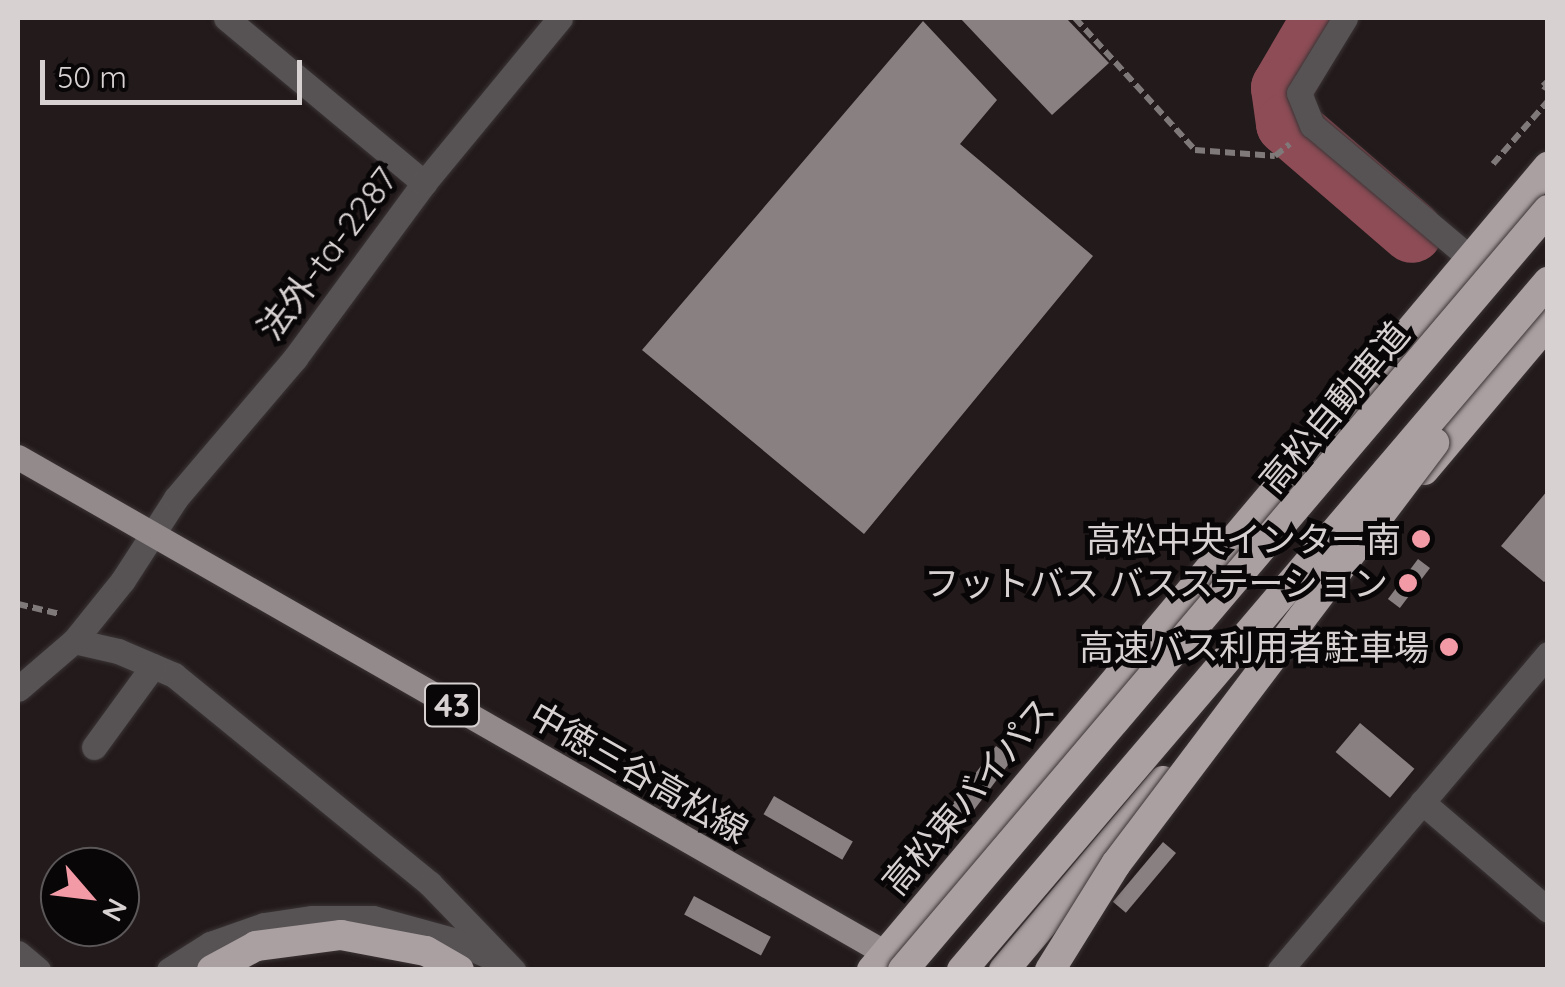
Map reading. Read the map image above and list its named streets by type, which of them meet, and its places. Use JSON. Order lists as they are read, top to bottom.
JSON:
{
  "streets": {
    "highway": ["高松自動車道", "高松東バイパス"],
    "main road": ["43", "中徳三谷高松線"],
    "street": ["法外-ta-2287"]
  },
  "crossings": [
    ["法外-ta-2287", "中徳三谷高松線"],
    ["高松自動車道", "中徳三谷高松線"],
    ["高松自動車道", "高松東バイパス"],
    ["中徳三谷高松線", "高松東バイパス"]
  ],
  "places": ["高松中央インター南", "フットバス バスステーション", "高速バス利用者駐車場"],
  "scale_bar": "50 m",
  "north": "bottom right"
}
